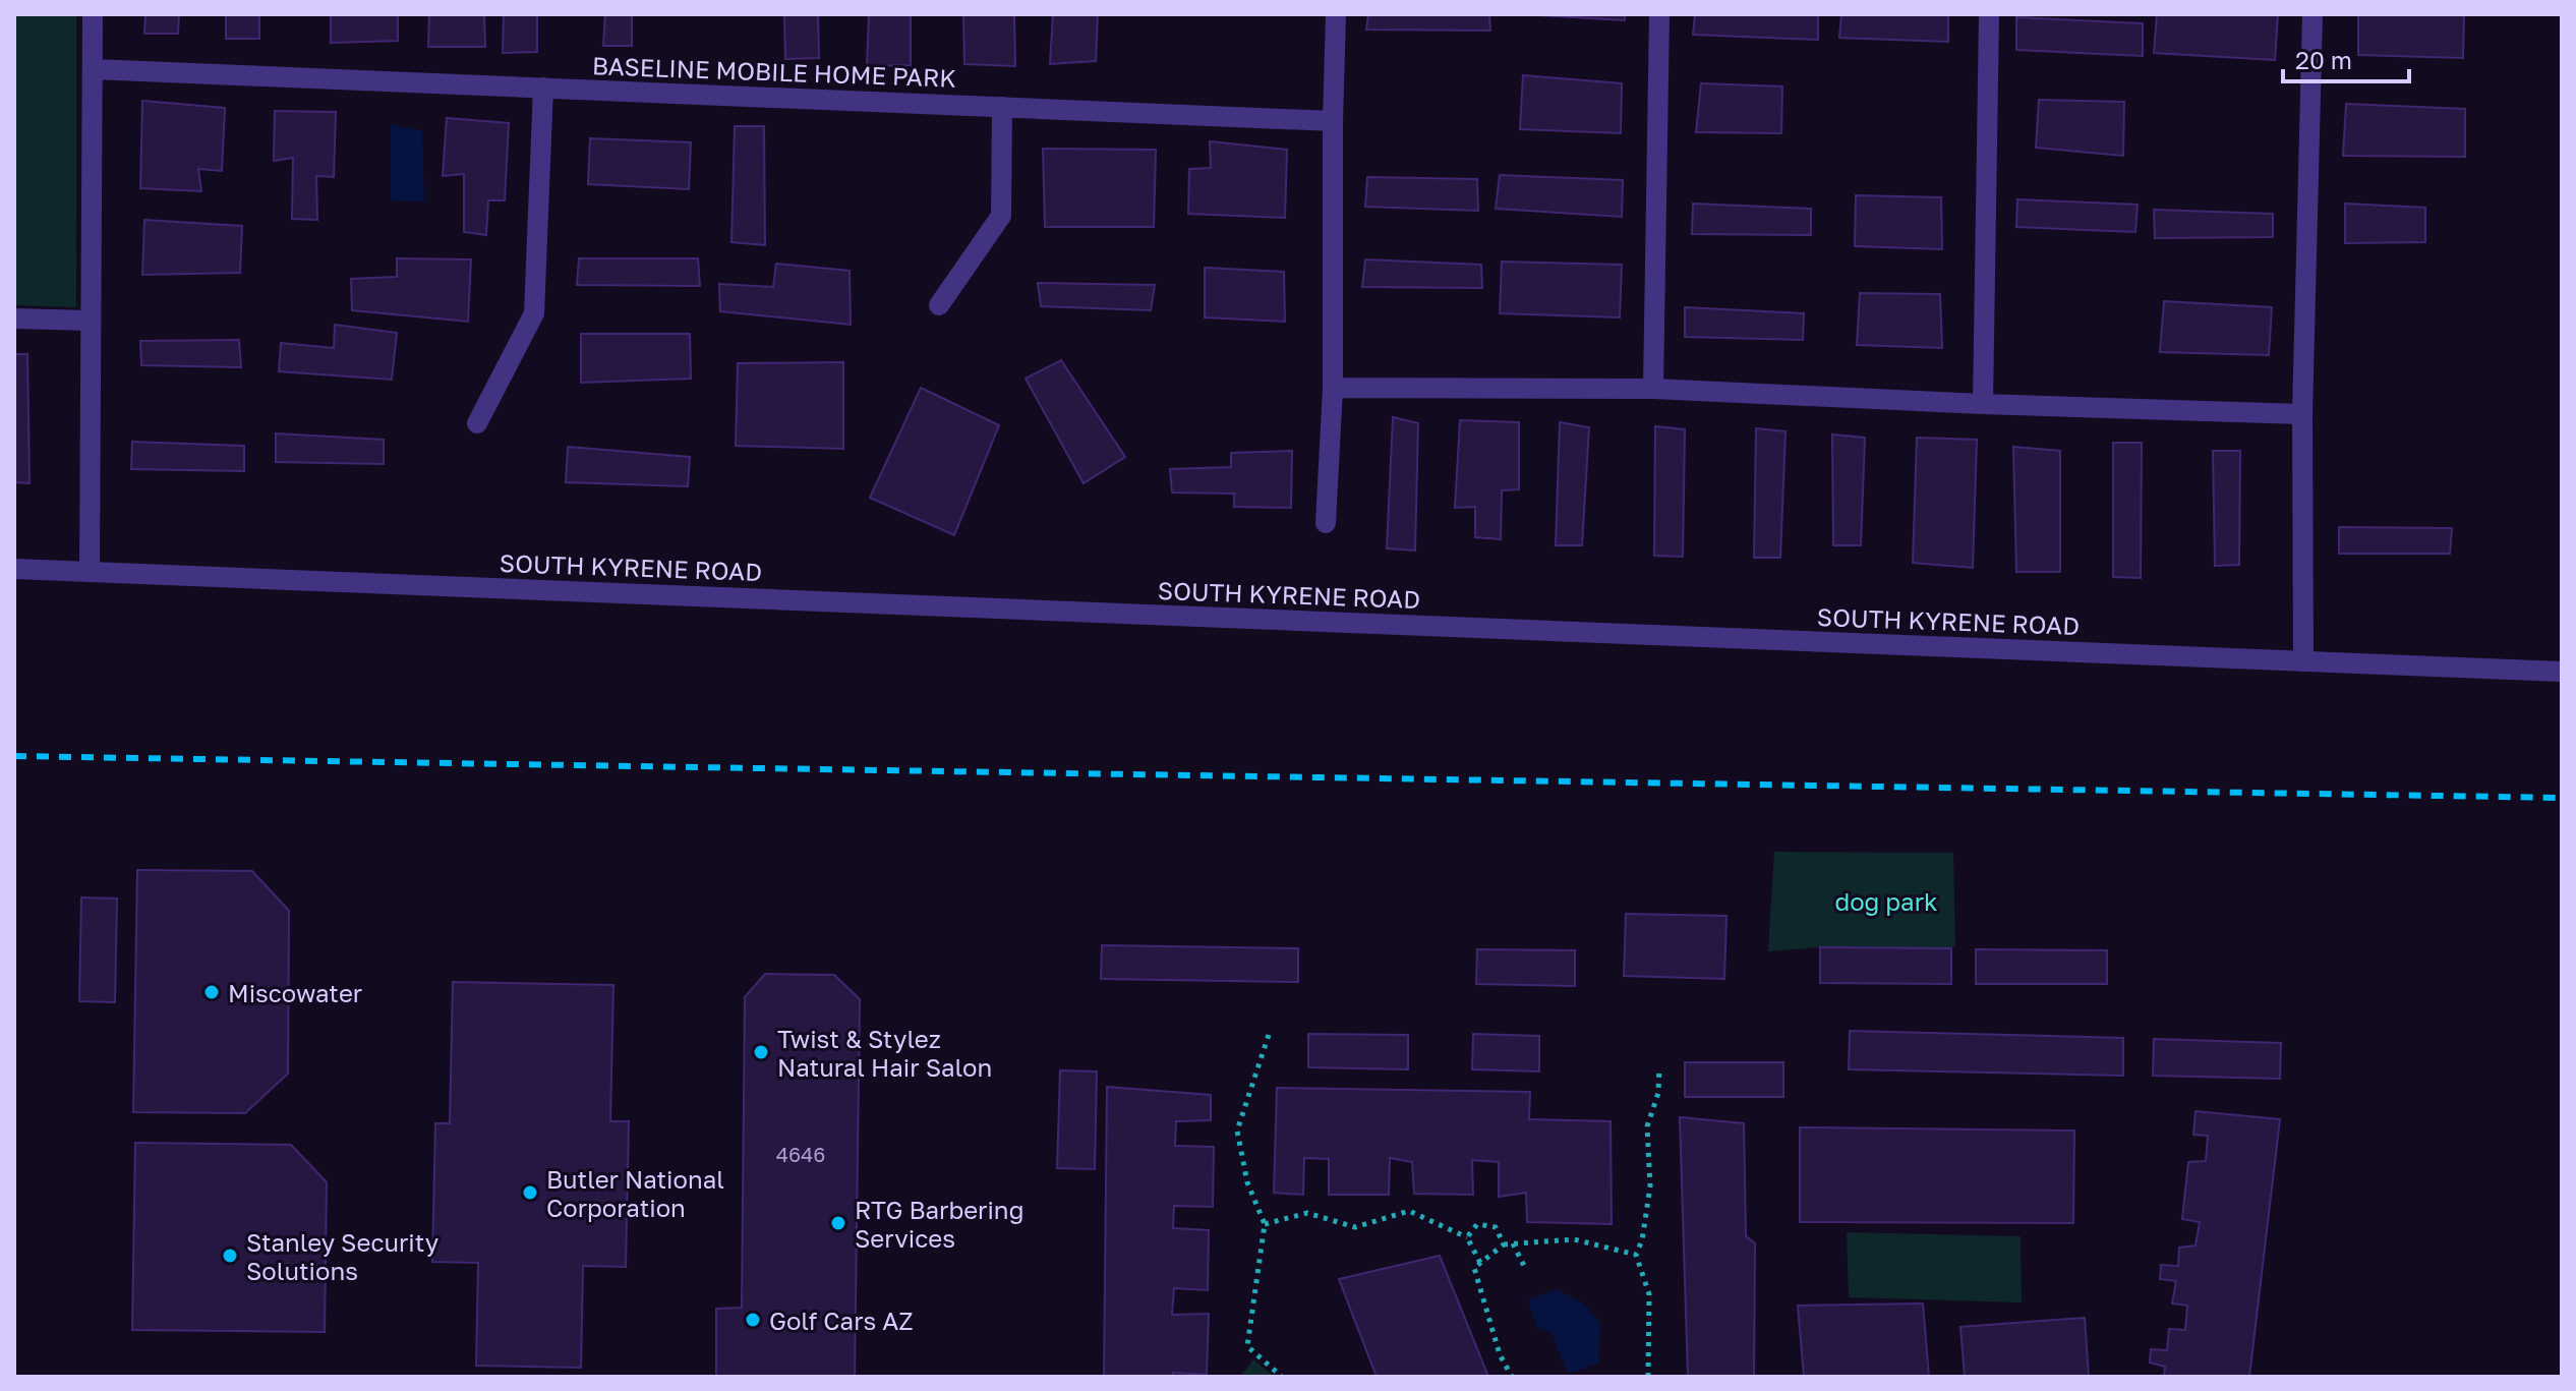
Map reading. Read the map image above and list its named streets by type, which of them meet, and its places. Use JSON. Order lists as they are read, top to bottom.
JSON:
{
  "streets": {
    "street": ["BASELINE MOBILE HOME PARK", "SOUTH KYRENE ROAD"]
  },
  "parks": ["dog park"],
  "places": [
    "Miscowater",
    "Twist & Stylez Natural Hair Salon",
    "Butler National Corporation",
    "RTG Barbering Services",
    "Stanley Security Solutions",
    "Golf Cars AZ"
  ],
  "house_numbers": ["4646"],
  "scale_bar": "20 m"
}
